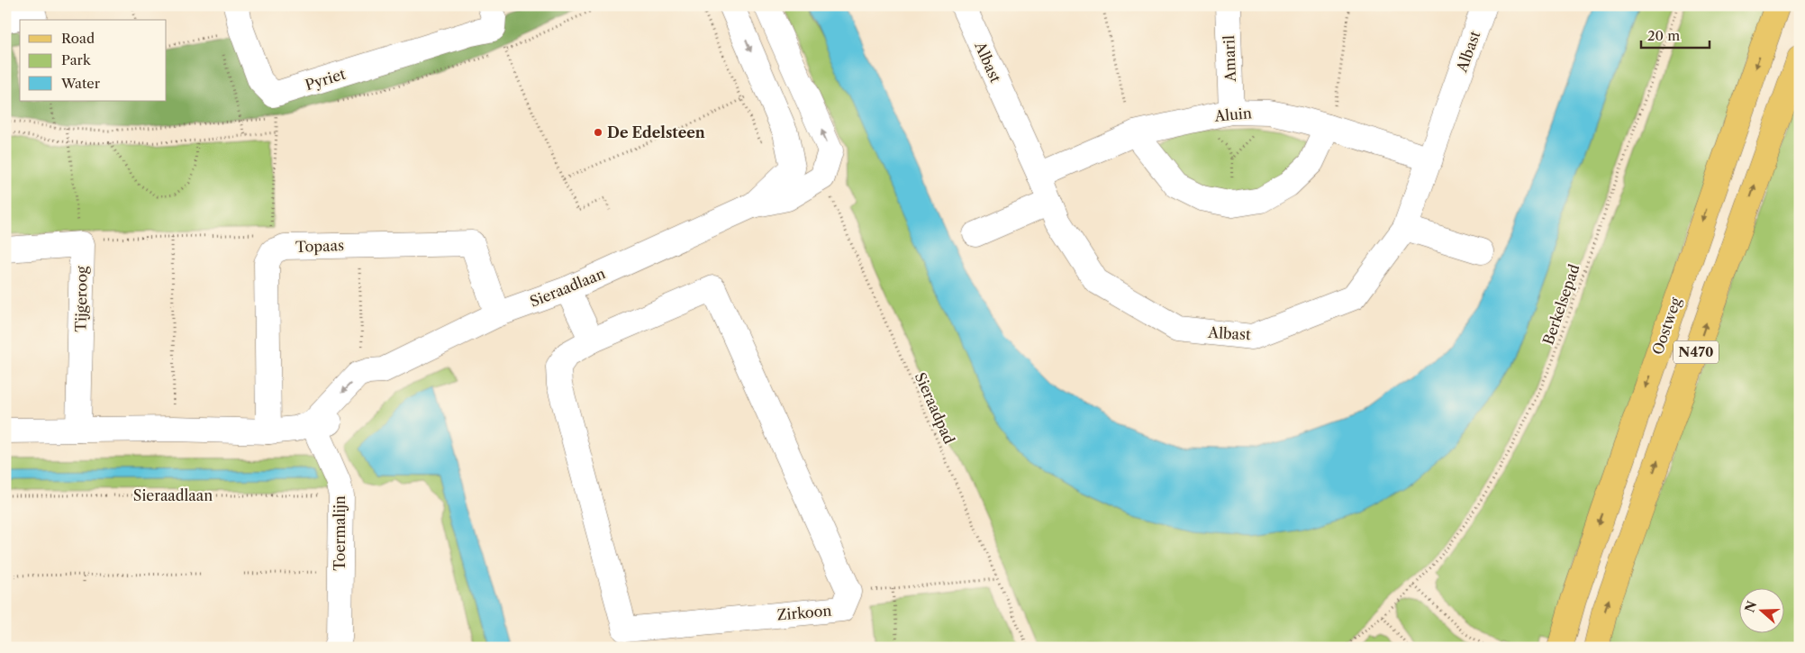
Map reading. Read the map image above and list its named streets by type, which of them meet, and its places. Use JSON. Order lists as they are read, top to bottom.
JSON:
{
  "streets": {
    "main road": ["Oostweg", "N470"],
    "street": [
      "Albast",
      "Amaril",
      "Pyriet",
      "Aluin",
      "Topaas",
      "Sieraadlaan",
      "Tijgeroog",
      "Toermalijn",
      "Zirkoon"
    ],
    "path": ["Berkelsepad", "Sieraadpad"]
  },
  "crossings": [
    ["Albast", "Aluin"],
    ["Amaril", "Aluin"],
    ["Topaas", "Sieraadlaan"],
    ["Sieraadlaan", "Tijgeroog"],
    ["Sieraadlaan", "Sieraadpad"],
    ["Sieraadlaan", "Toermalijn"]
  ],
  "places": ["De Edelsteen"],
  "legend": ["Road", "Park", "Water"],
  "scale_bar": "20 m",
  "north": "left"
}
